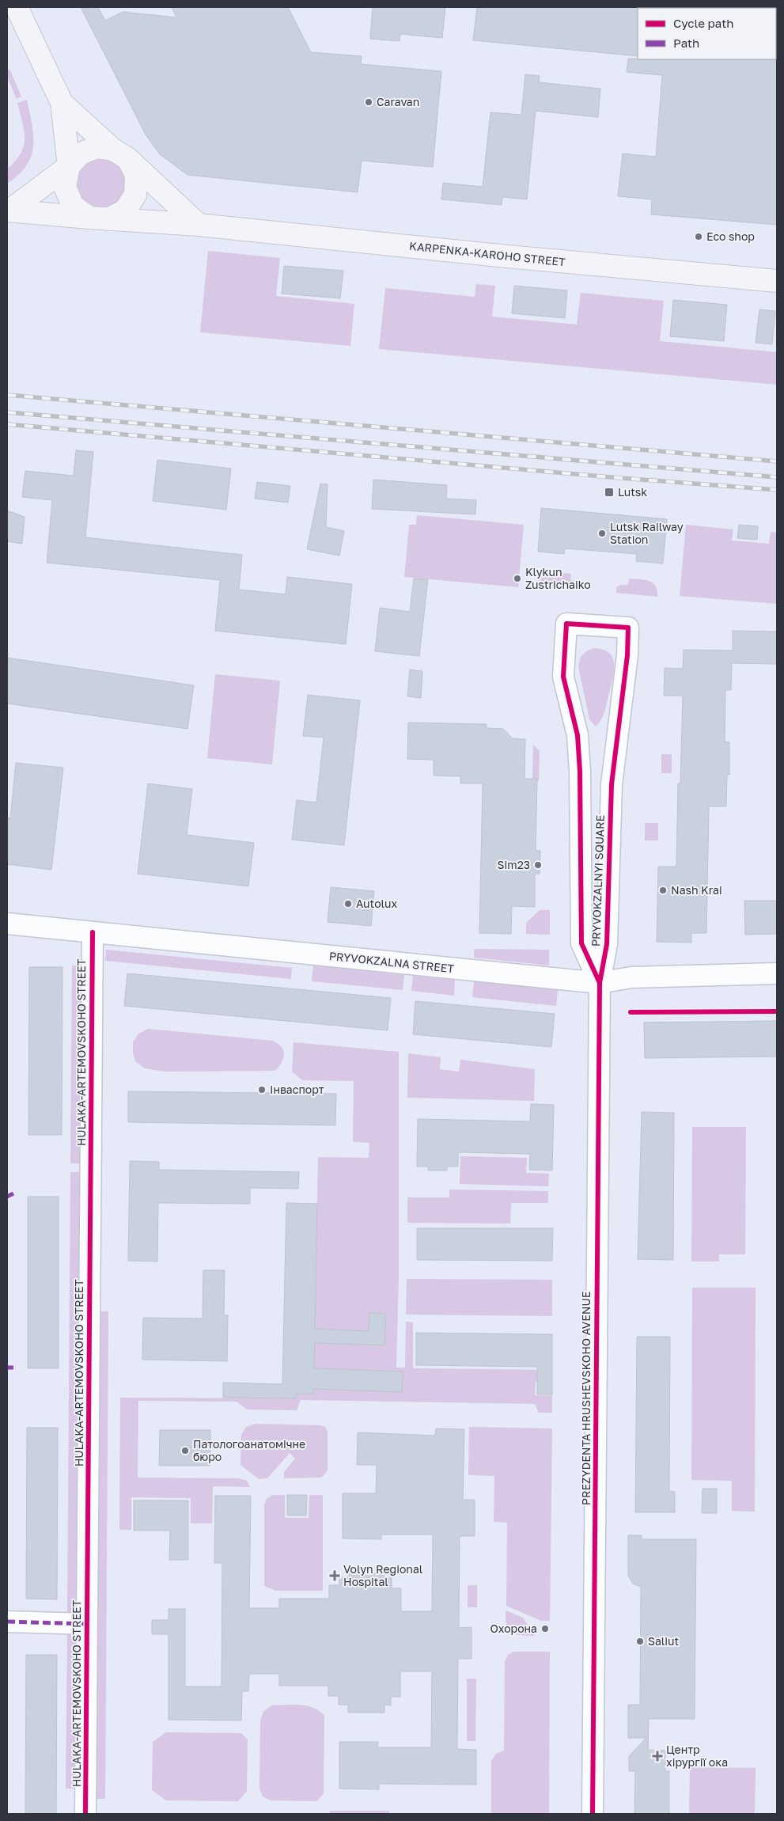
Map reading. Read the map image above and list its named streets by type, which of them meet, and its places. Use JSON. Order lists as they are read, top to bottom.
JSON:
{
  "streets": {
    "main road": ["KARPENKA-KAROHO STREET"],
    "street": [
      "PRYVOKZALNYI SQUARE",
      "PRYVOKZALNA STREET",
      "HULAKA-ARTEMOVSKOHO STREET",
      "PREZYDENTA HRUSHEVSKOHO AVENUE"
    ]
  },
  "crossings": [
    ["PRYVOKZALNYI SQUARE", "PRYVOKZALNA STREET"],
    ["PRYVOKZALNYI SQUARE", "PREZYDENTA HRUSHEVSKOHO AVENUE"],
    ["PRYVOKZALNA STREET", "HULAKA-ARTEMOVSKOHO STREET"],
    ["PRYVOKZALNA STREET", "PREZYDENTA HRUSHEVSKOHO AVENUE"]
  ],
  "places": {
    "other": [
      "Caravan",
      "Eco shop",
      "Lutsk Railway Station",
      "Klykun Zustrichaiko",
      "Sim23",
      "Nash Krai",
      "Autolux",
      "Інваспорт",
      "Патологоанатомічне бюро",
      "Охорона",
      "Saliut"
    ],
    "transit": ["Lutsk"],
    "health": ["Volyn Regional Hospital", "Центр хірургії ока"]
  },
  "legend": ["Cycle path", "Path"]
}
